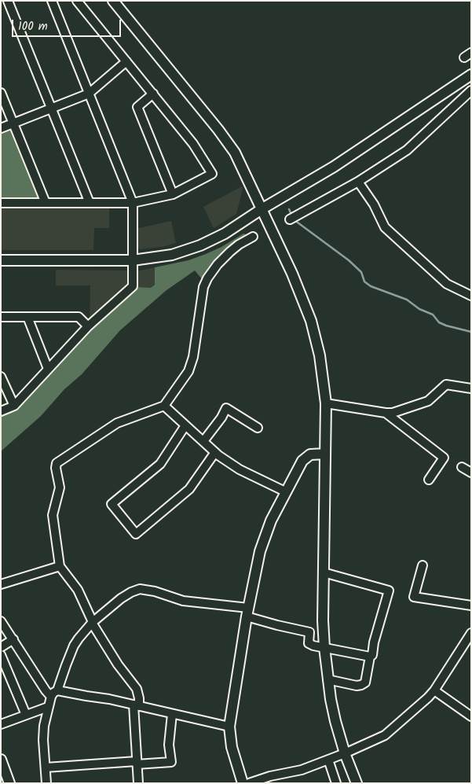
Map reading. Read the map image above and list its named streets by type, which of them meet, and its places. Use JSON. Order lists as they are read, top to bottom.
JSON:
{
  "scale_bar": "100 m"
}
